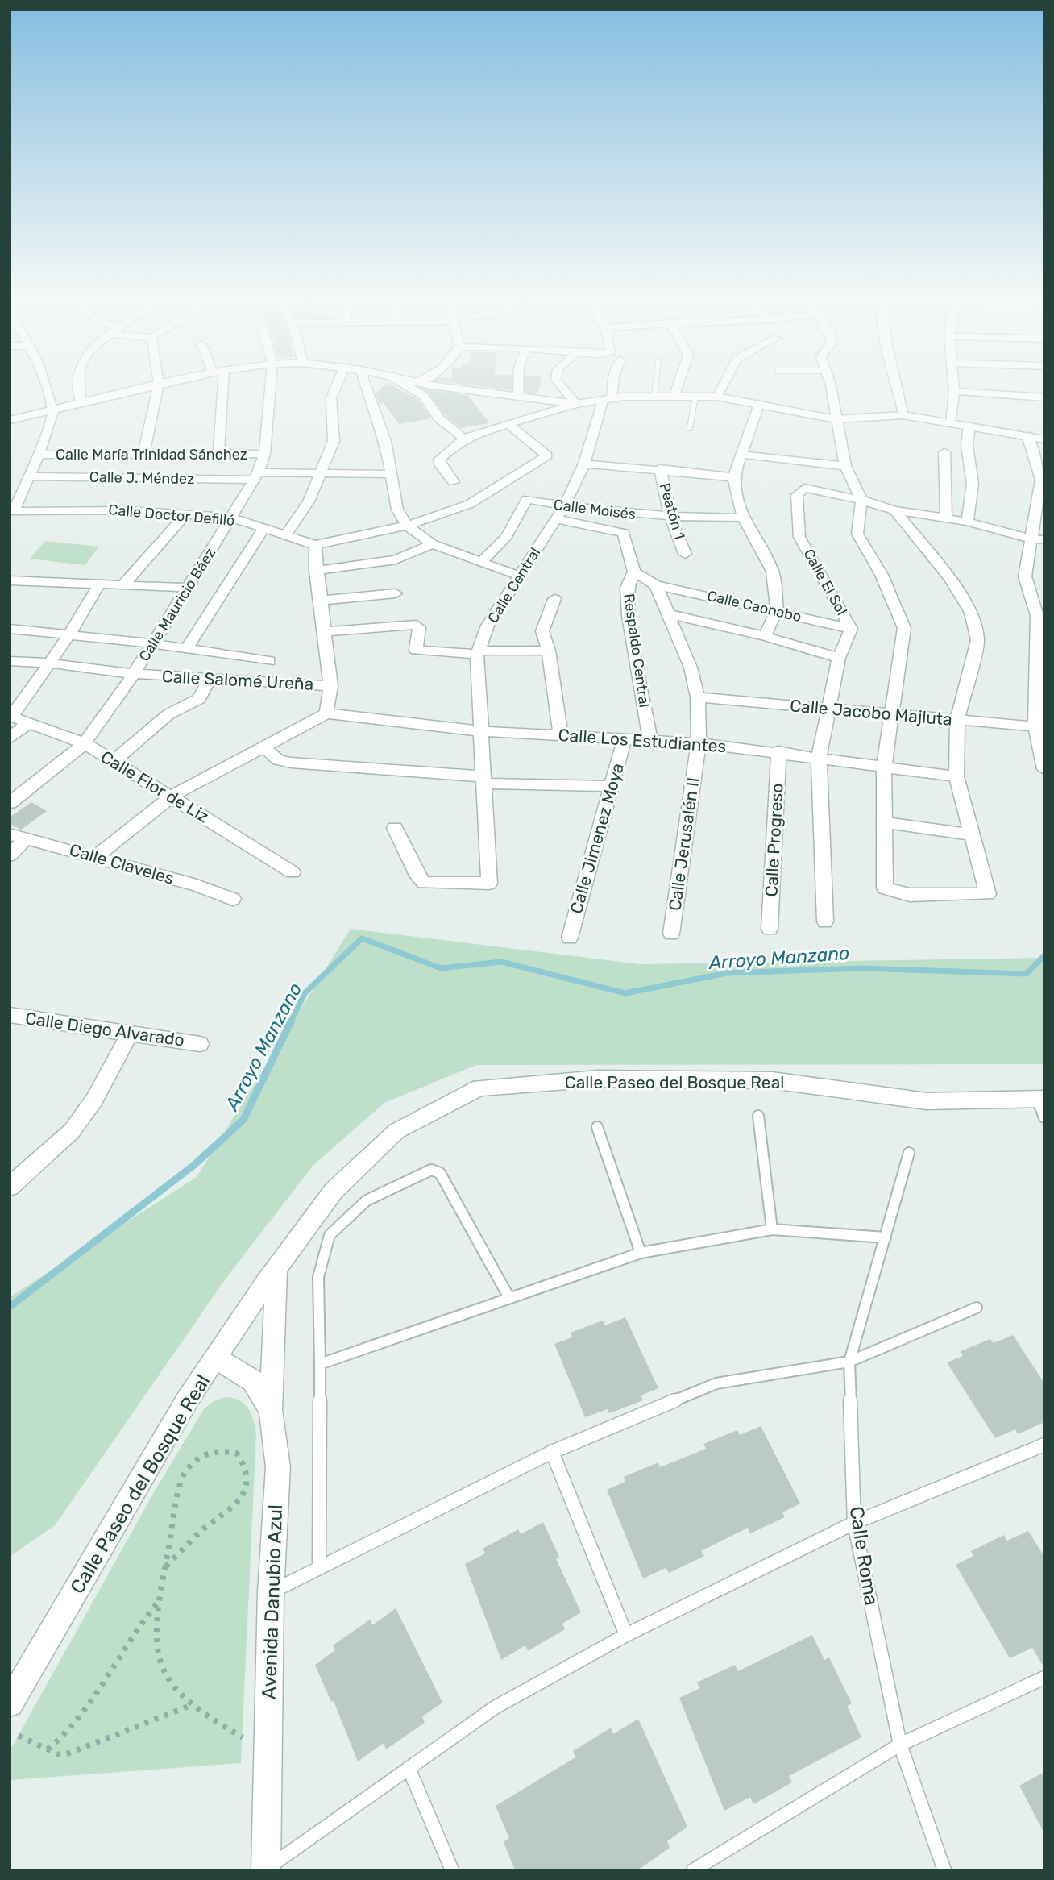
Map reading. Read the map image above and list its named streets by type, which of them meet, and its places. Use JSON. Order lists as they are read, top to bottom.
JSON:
{
  "streets": {
    "street": [
      "Calle María Trinidad Sánchez",
      "Calle J. Méndez",
      "Calle Moisés",
      "Peatón 1",
      "Calle Doctor Defilló",
      "Calle El Sol",
      "Calle Central",
      "Calle Mauricio Báez",
      "Calle Caonabo",
      "Respaldo Central",
      "Calle Salomé Ureña",
      "Calle Jacobo Majluta",
      "Calle Los Estudiantes",
      "Calle Flor de Liz",
      "Calle Jimenez Moya",
      "Calle Progreso",
      "Calle Jerusalén II",
      "Calle Claveles",
      "Calle Diego Alvarado",
      "Calle Paseo del Bosque Real",
      "Avenida Danubio Azul"
    ],
    "lane": ["Calle Roma"]
  },
  "crossings": [
    ["Calle María Trinidad Sánchez", "Calle Mauricio Báez"],
    ["Calle J. Méndez", "Calle Mauricio Báez"],
    ["Calle Moisés", "Peatón 1"],
    ["Calle Moisés", "Calle Central"],
    ["Calle Doctor Defilló", "Calle Mauricio Báez"],
    ["Calle El Sol", "Calle Caonabo"],
    ["Calle El Sol", "Calle Jacobo Majluta"],
    ["Calle El Sol", "Calle Los Estudiantes"],
    ["Calle Central", "Respaldo Central"],
    ["Calle Central", "Calle Los Estudiantes"],
    ["Calle Mauricio Báez", "Calle Salomé Ureña"],
    ["Calle Mauricio Báez", "Calle Flor de Liz"],
    ["Calle Caonabo", "Calle Jerusalén II"],
    ["Respaldo Central", "Calle Los Estudiantes"],
    ["Calle Jacobo Majluta", "Calle Jerusalén II"],
    ["Calle Los Estudiantes", "Calle Jimenez Moya"],
    ["Calle Los Estudiantes", "Calle Progreso"],
    ["Calle Los Estudiantes", "Calle Jerusalén II"],
    ["Calle Paseo del Bosque Real", "Avenida Danubio Azul"]
  ],
  "water": ["Arroyo Manzano"]
}
